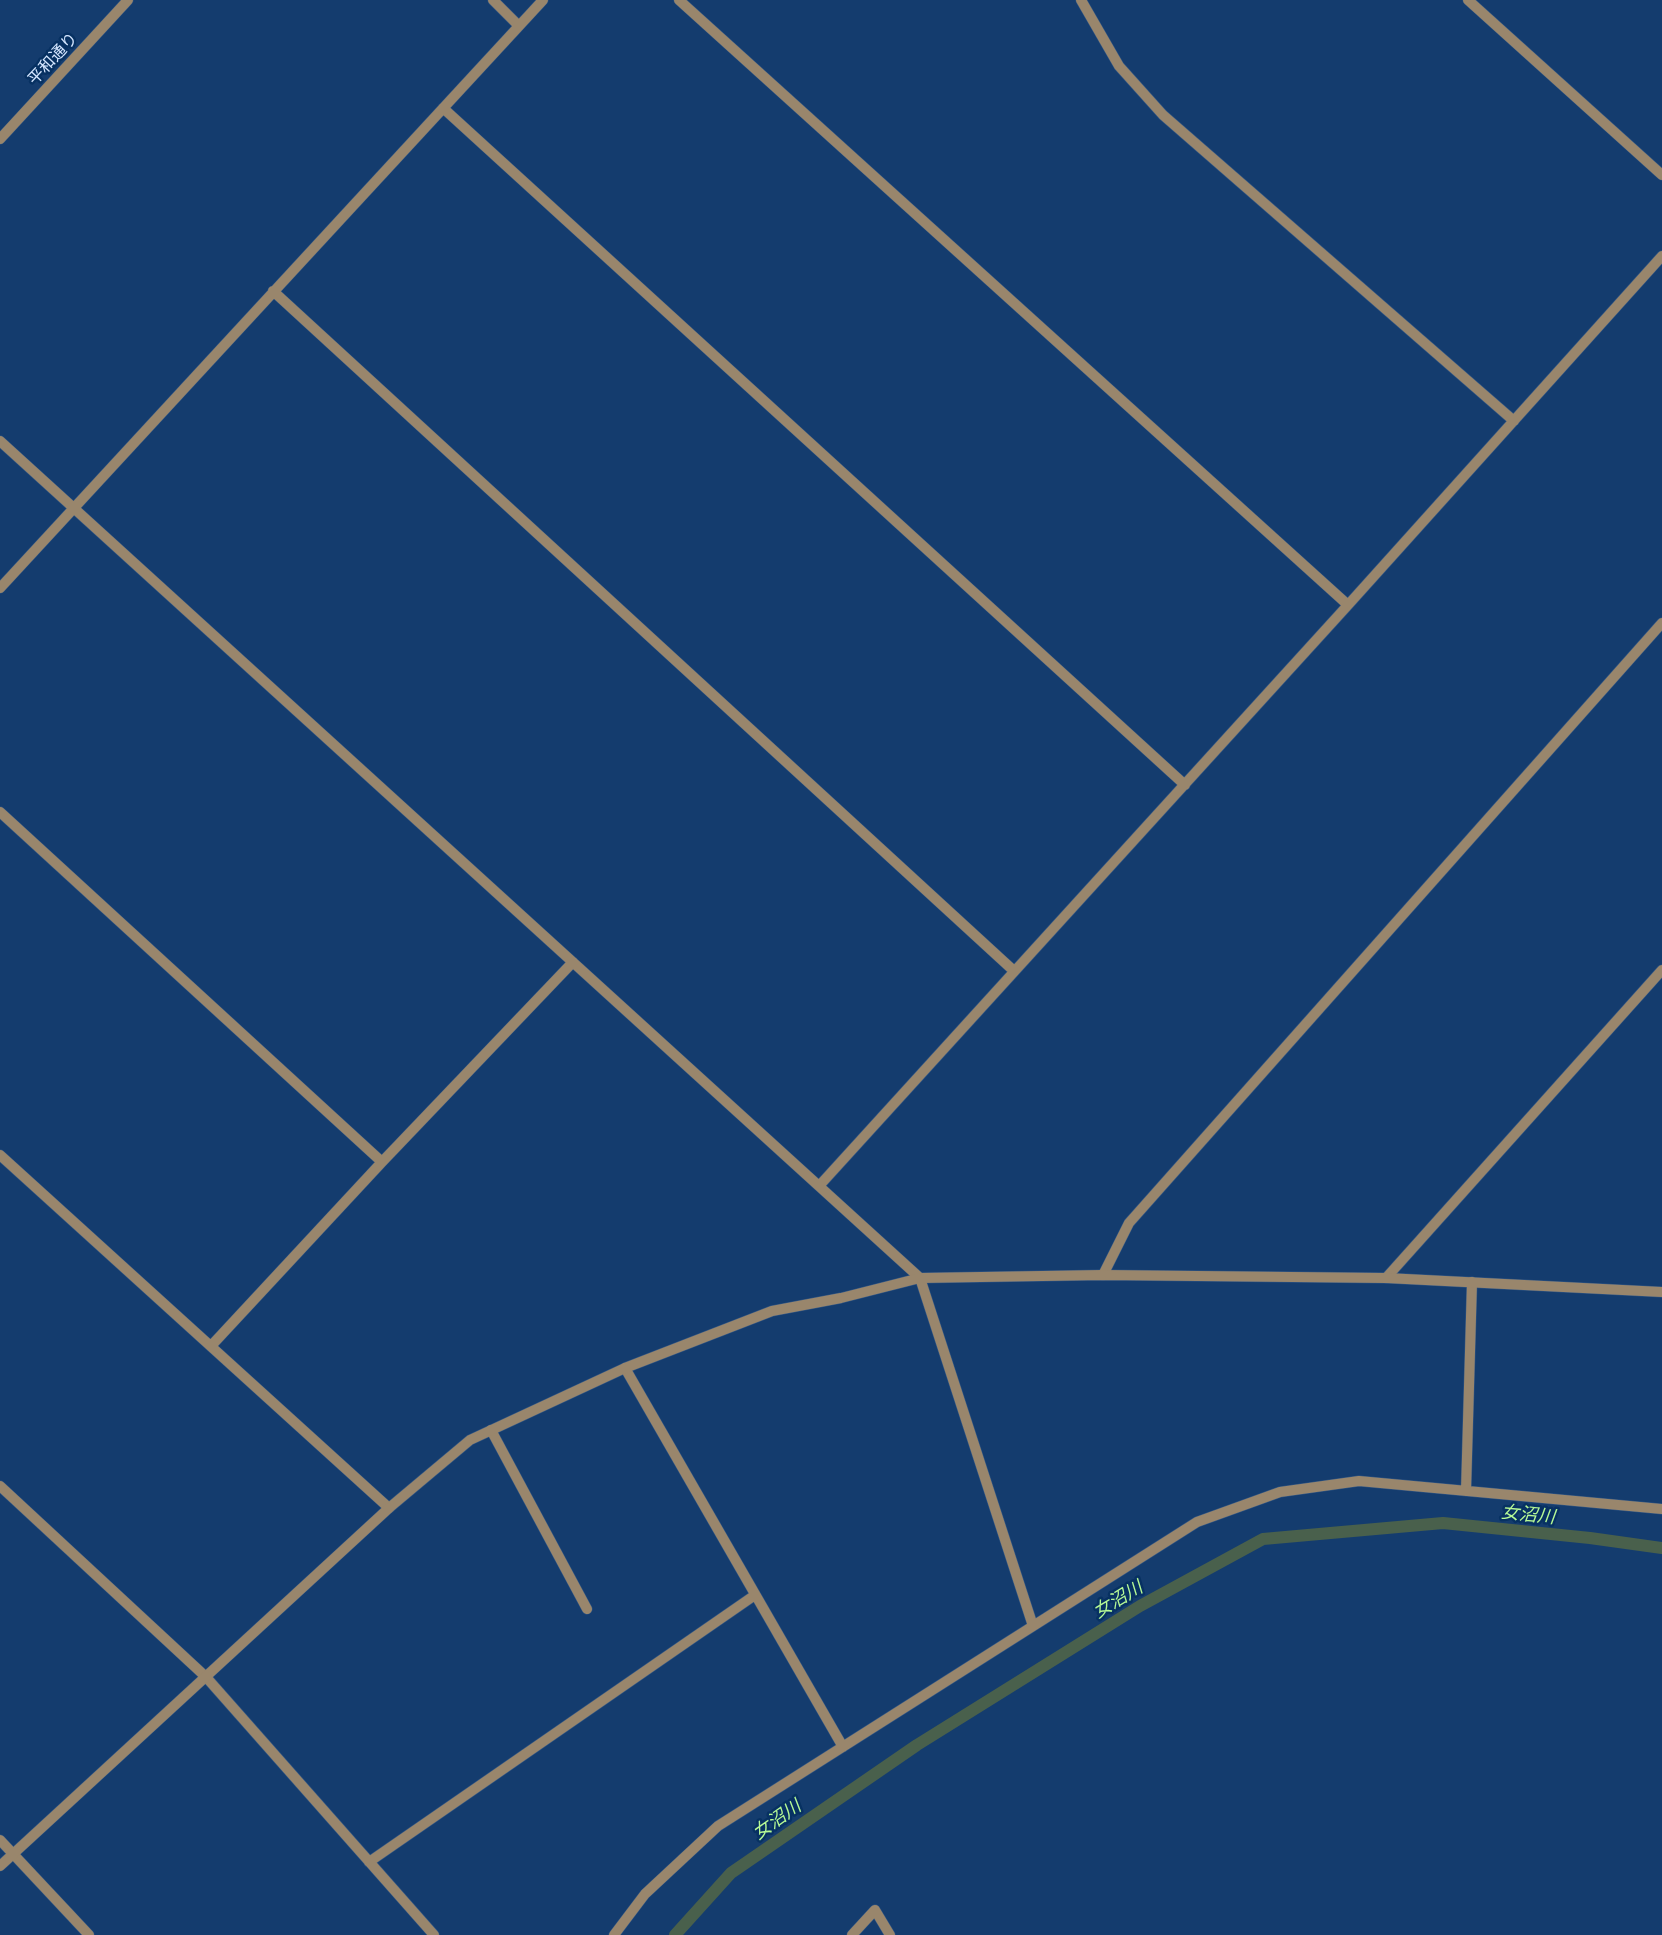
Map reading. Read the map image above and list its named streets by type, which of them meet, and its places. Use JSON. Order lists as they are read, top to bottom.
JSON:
{
  "streets": {
    "street": ["平和通り"]
  },
  "water": ["女沼川"]
}
